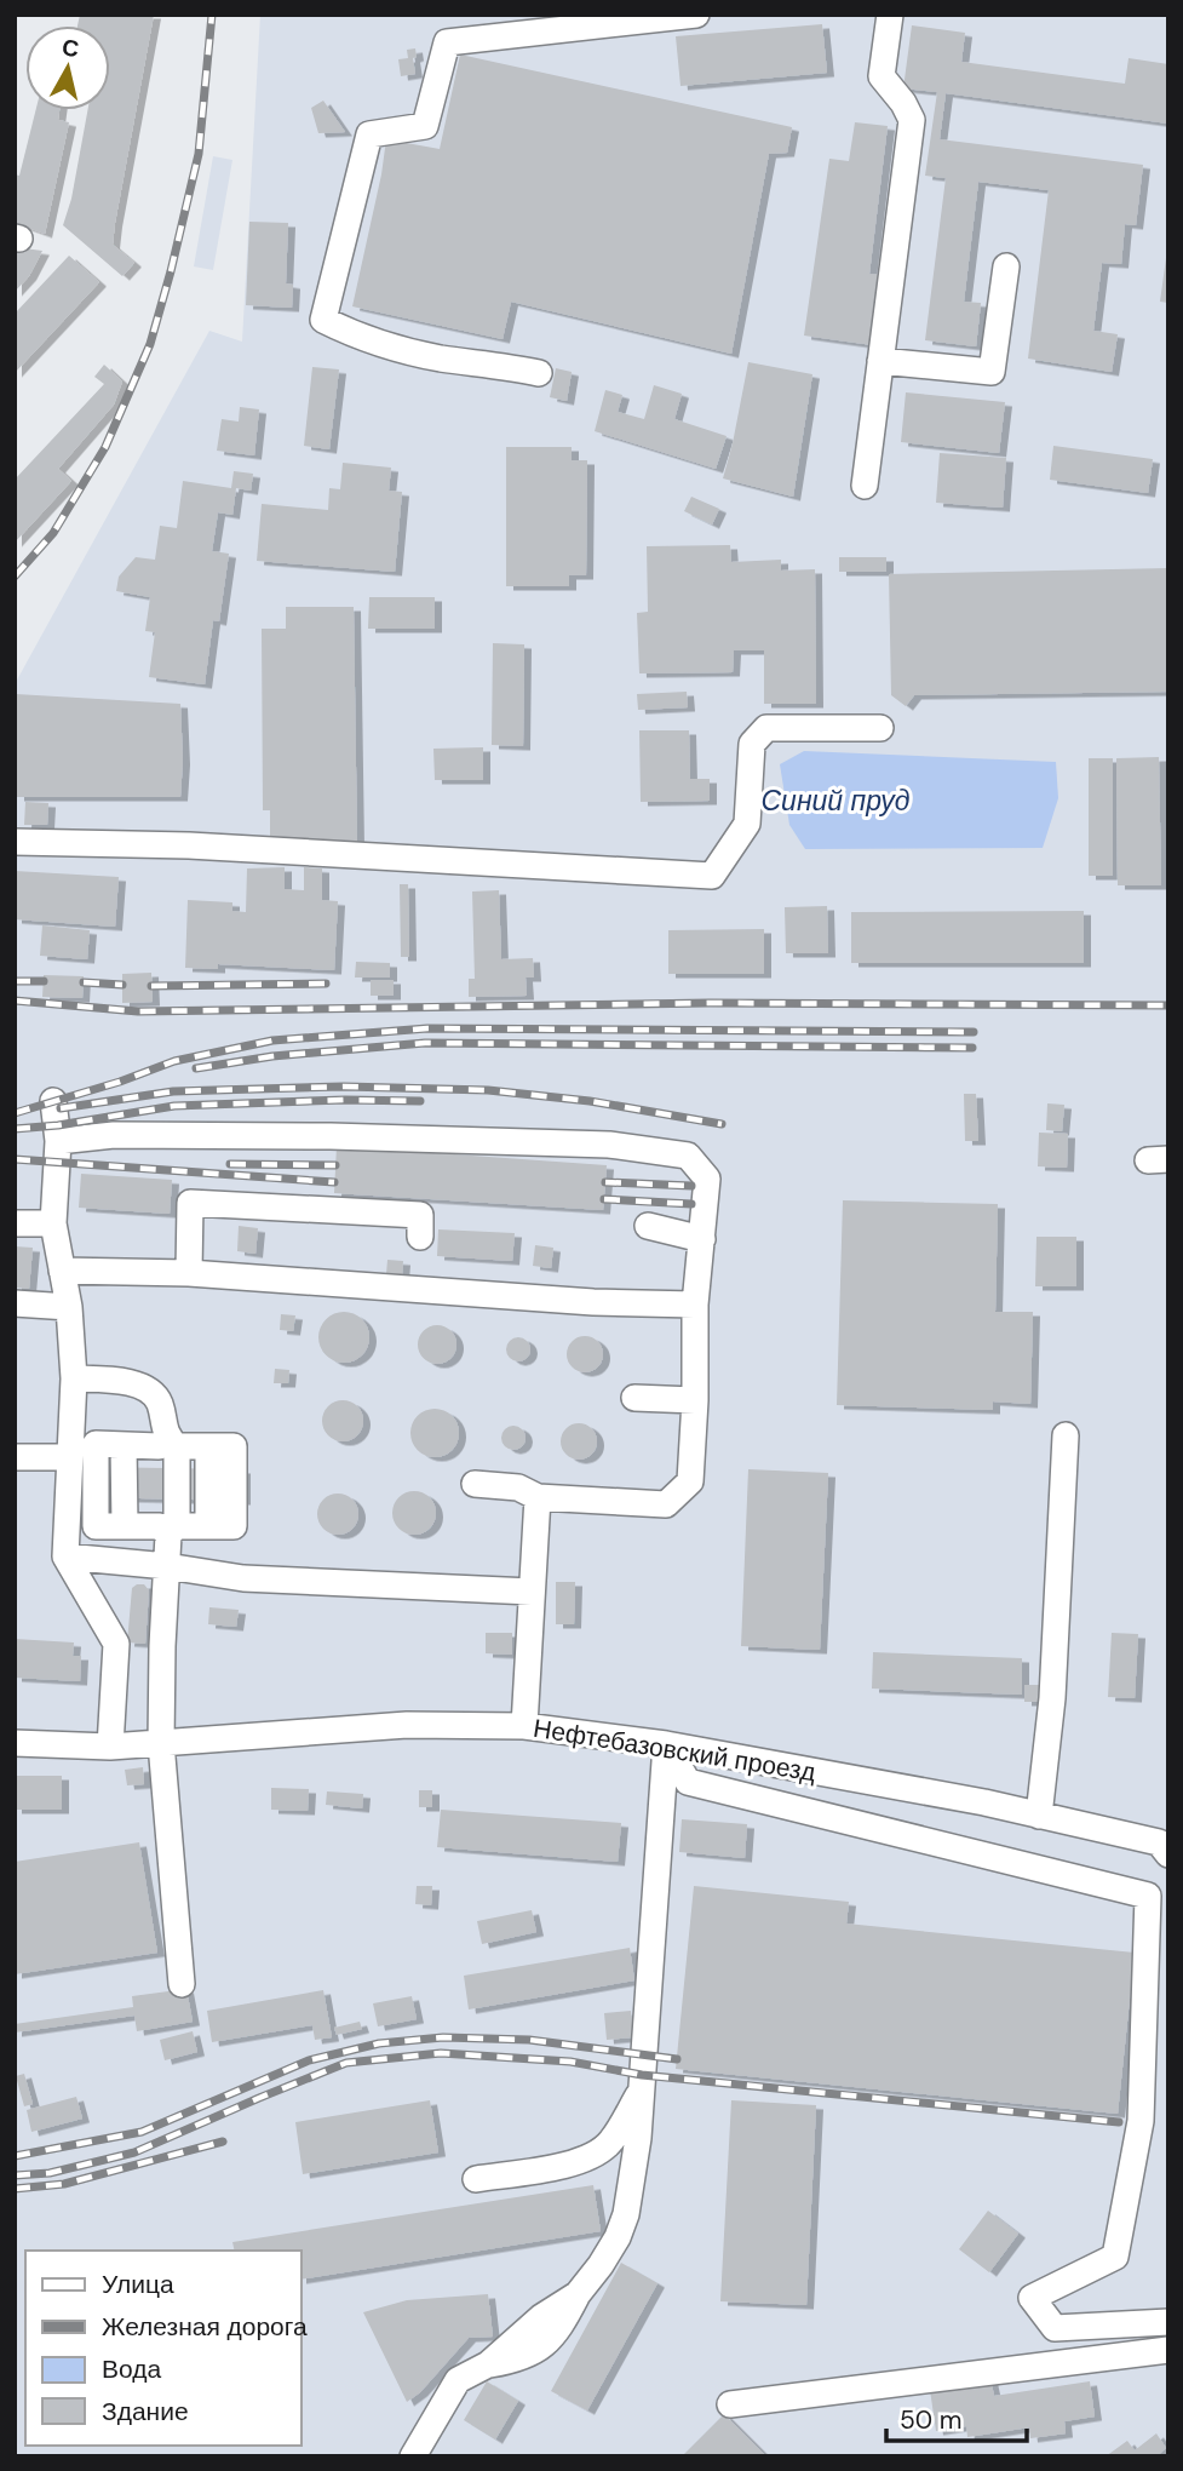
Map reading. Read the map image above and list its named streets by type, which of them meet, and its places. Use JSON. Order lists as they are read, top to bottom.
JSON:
{
  "streets": {
    "street": ["Нефтебазовский проезд"]
  },
  "water": ["Синий пруд"],
  "legend": [
    "Улица",
    "Железная дорога",
    "Вода",
    "Здание"
  ],
  "scale_bar": "50 m",
  "north": "top"
}
